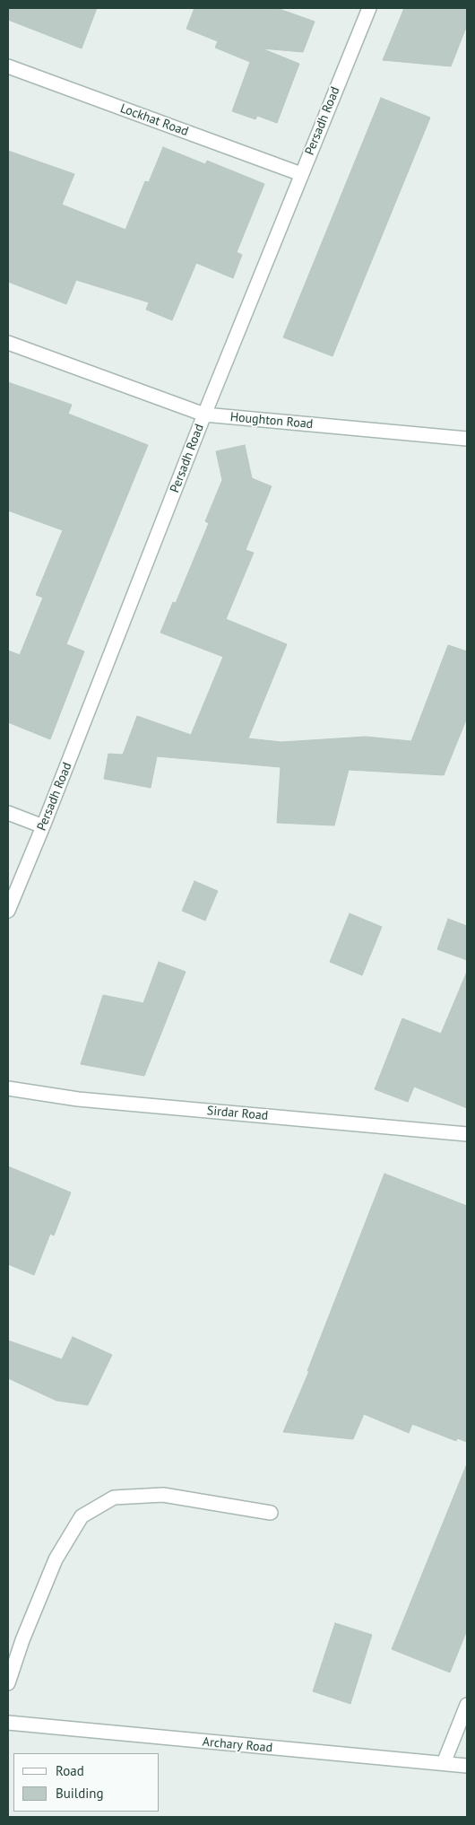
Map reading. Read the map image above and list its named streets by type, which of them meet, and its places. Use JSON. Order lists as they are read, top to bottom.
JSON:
{
  "streets": {
    "street": [
      "Lockhat Road",
      "Persadh Road",
      "Houghton Road",
      "Sirdar Road",
      "Archary Road"
    ]
  },
  "crossings": [
    ["Lockhat Road", "Persadh Road"],
    ["Persadh Road", "Houghton Road"]
  ],
  "legend": ["Road", "Building"]
}
